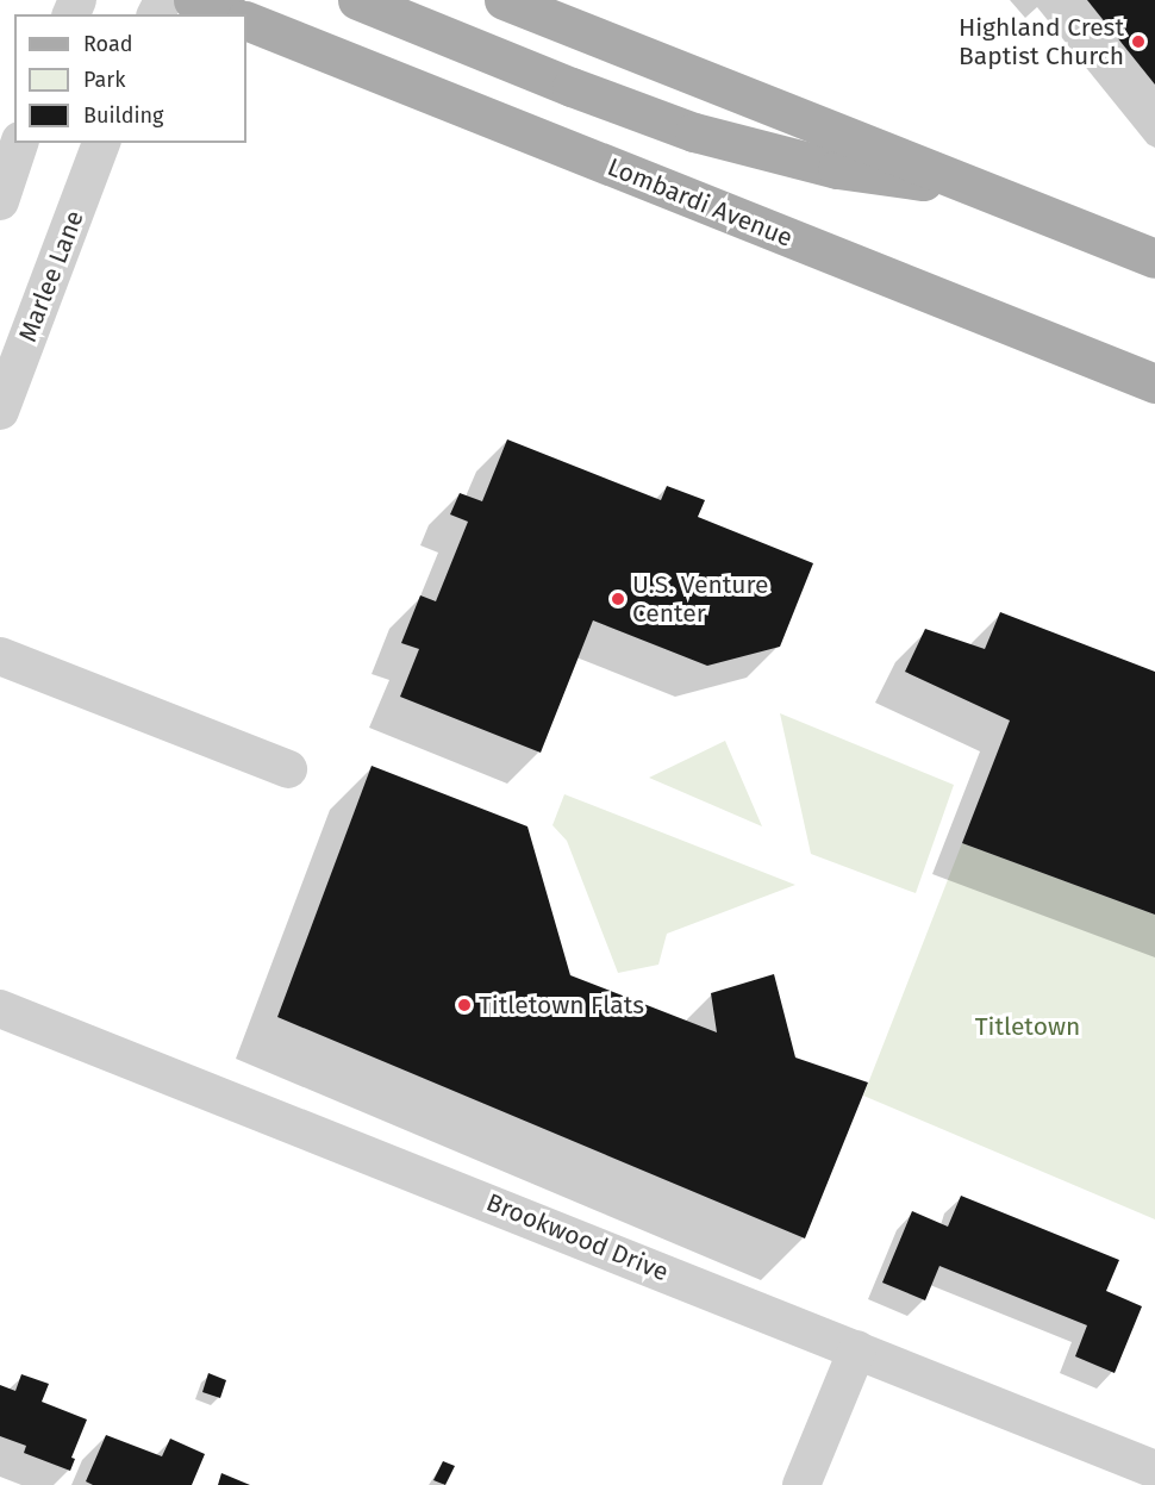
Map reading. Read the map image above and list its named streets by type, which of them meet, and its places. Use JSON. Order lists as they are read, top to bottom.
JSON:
{
  "streets": {
    "main road": ["Lombardi Avenue"],
    "street": ["Marlee Lane", "Brookwood Drive"]
  },
  "parks": ["Titletown"],
  "places": ["Highland Crest Baptist Church", "U.S. Venture Center", "Titletown Flats"],
  "legend": ["Road", "Park", "Building"]
}
